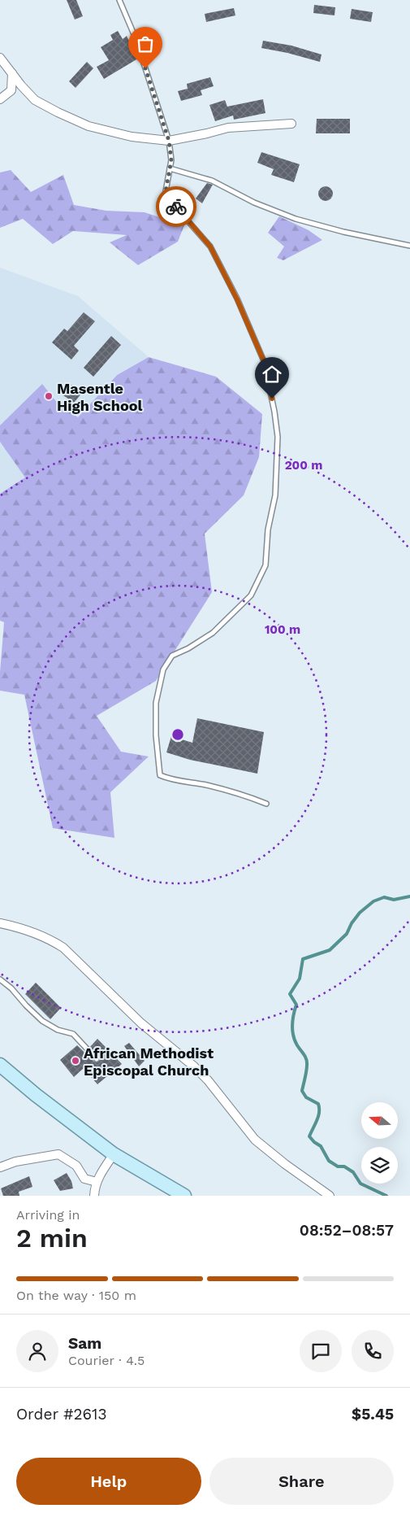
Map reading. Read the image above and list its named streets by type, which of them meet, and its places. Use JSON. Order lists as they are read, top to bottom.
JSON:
{
  "places": ["Masentle High School", "African Methodist Episcopal Church"],
  "north": "left",
  "page": {
    "heading": ["2 min", "Arriving in", "08:52–08:57"],
    "panel": [
      "Sam",
      "Courier · 4.5",
      "Order #2613",
      "$5.45"
    ],
    "bar": "On the way · 150 m",
    "buttons": ["Help", "Share"]
  },
  "rings": ["200 m", "100 m"]
}
